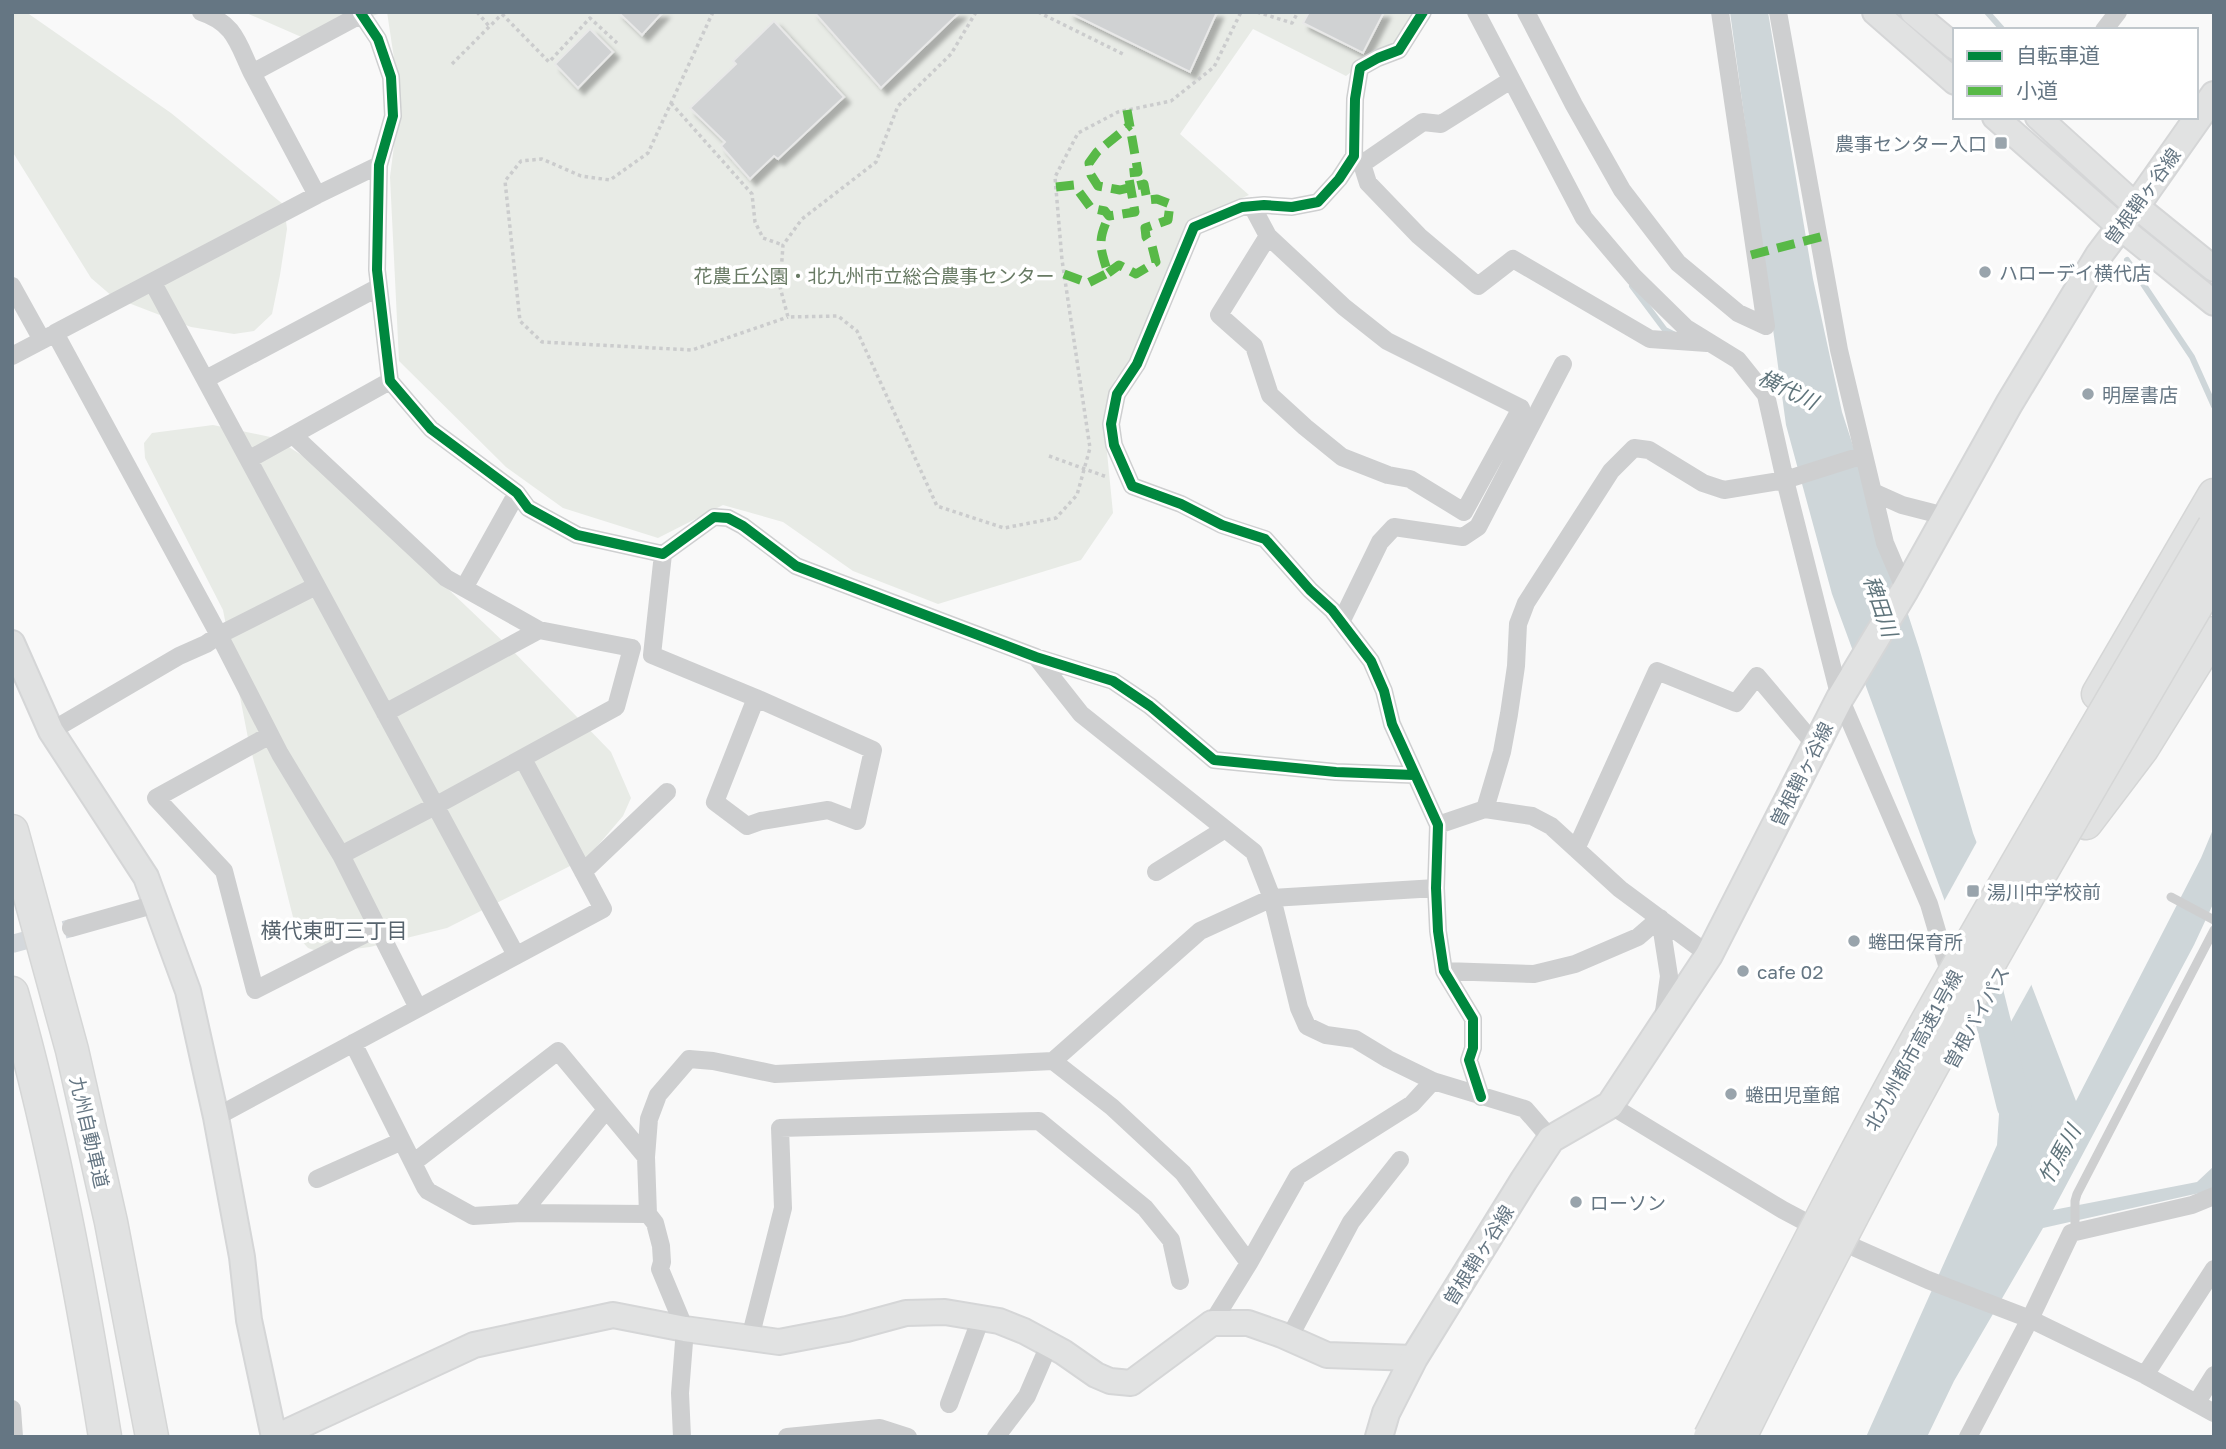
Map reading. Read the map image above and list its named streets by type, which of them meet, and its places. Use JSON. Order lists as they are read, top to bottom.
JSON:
{
  "streets": {
    "highway": ["曽根バイパス", "北九州都市高速1号線", "九州自動車道"],
    "main road": ["曽根鞘ヶ谷線"]
  },
  "districts": ["横代東町三丁目"],
  "water": ["横代川", "稗田川", "竹馬川"],
  "parks": ["花農丘公園・北九州市立総合農事センター"],
  "places": {
    "transit": ["農事センター入口", "湯川中学校前"],
    "other": [
      "ハローデイ横代店",
      "明屋書店",
      "蜷田保育所",
      "cafe 02",
      "蜷田児童館",
      "ローソン"
    ]
  },
  "legend": ["自転車道", "小道"]
}
